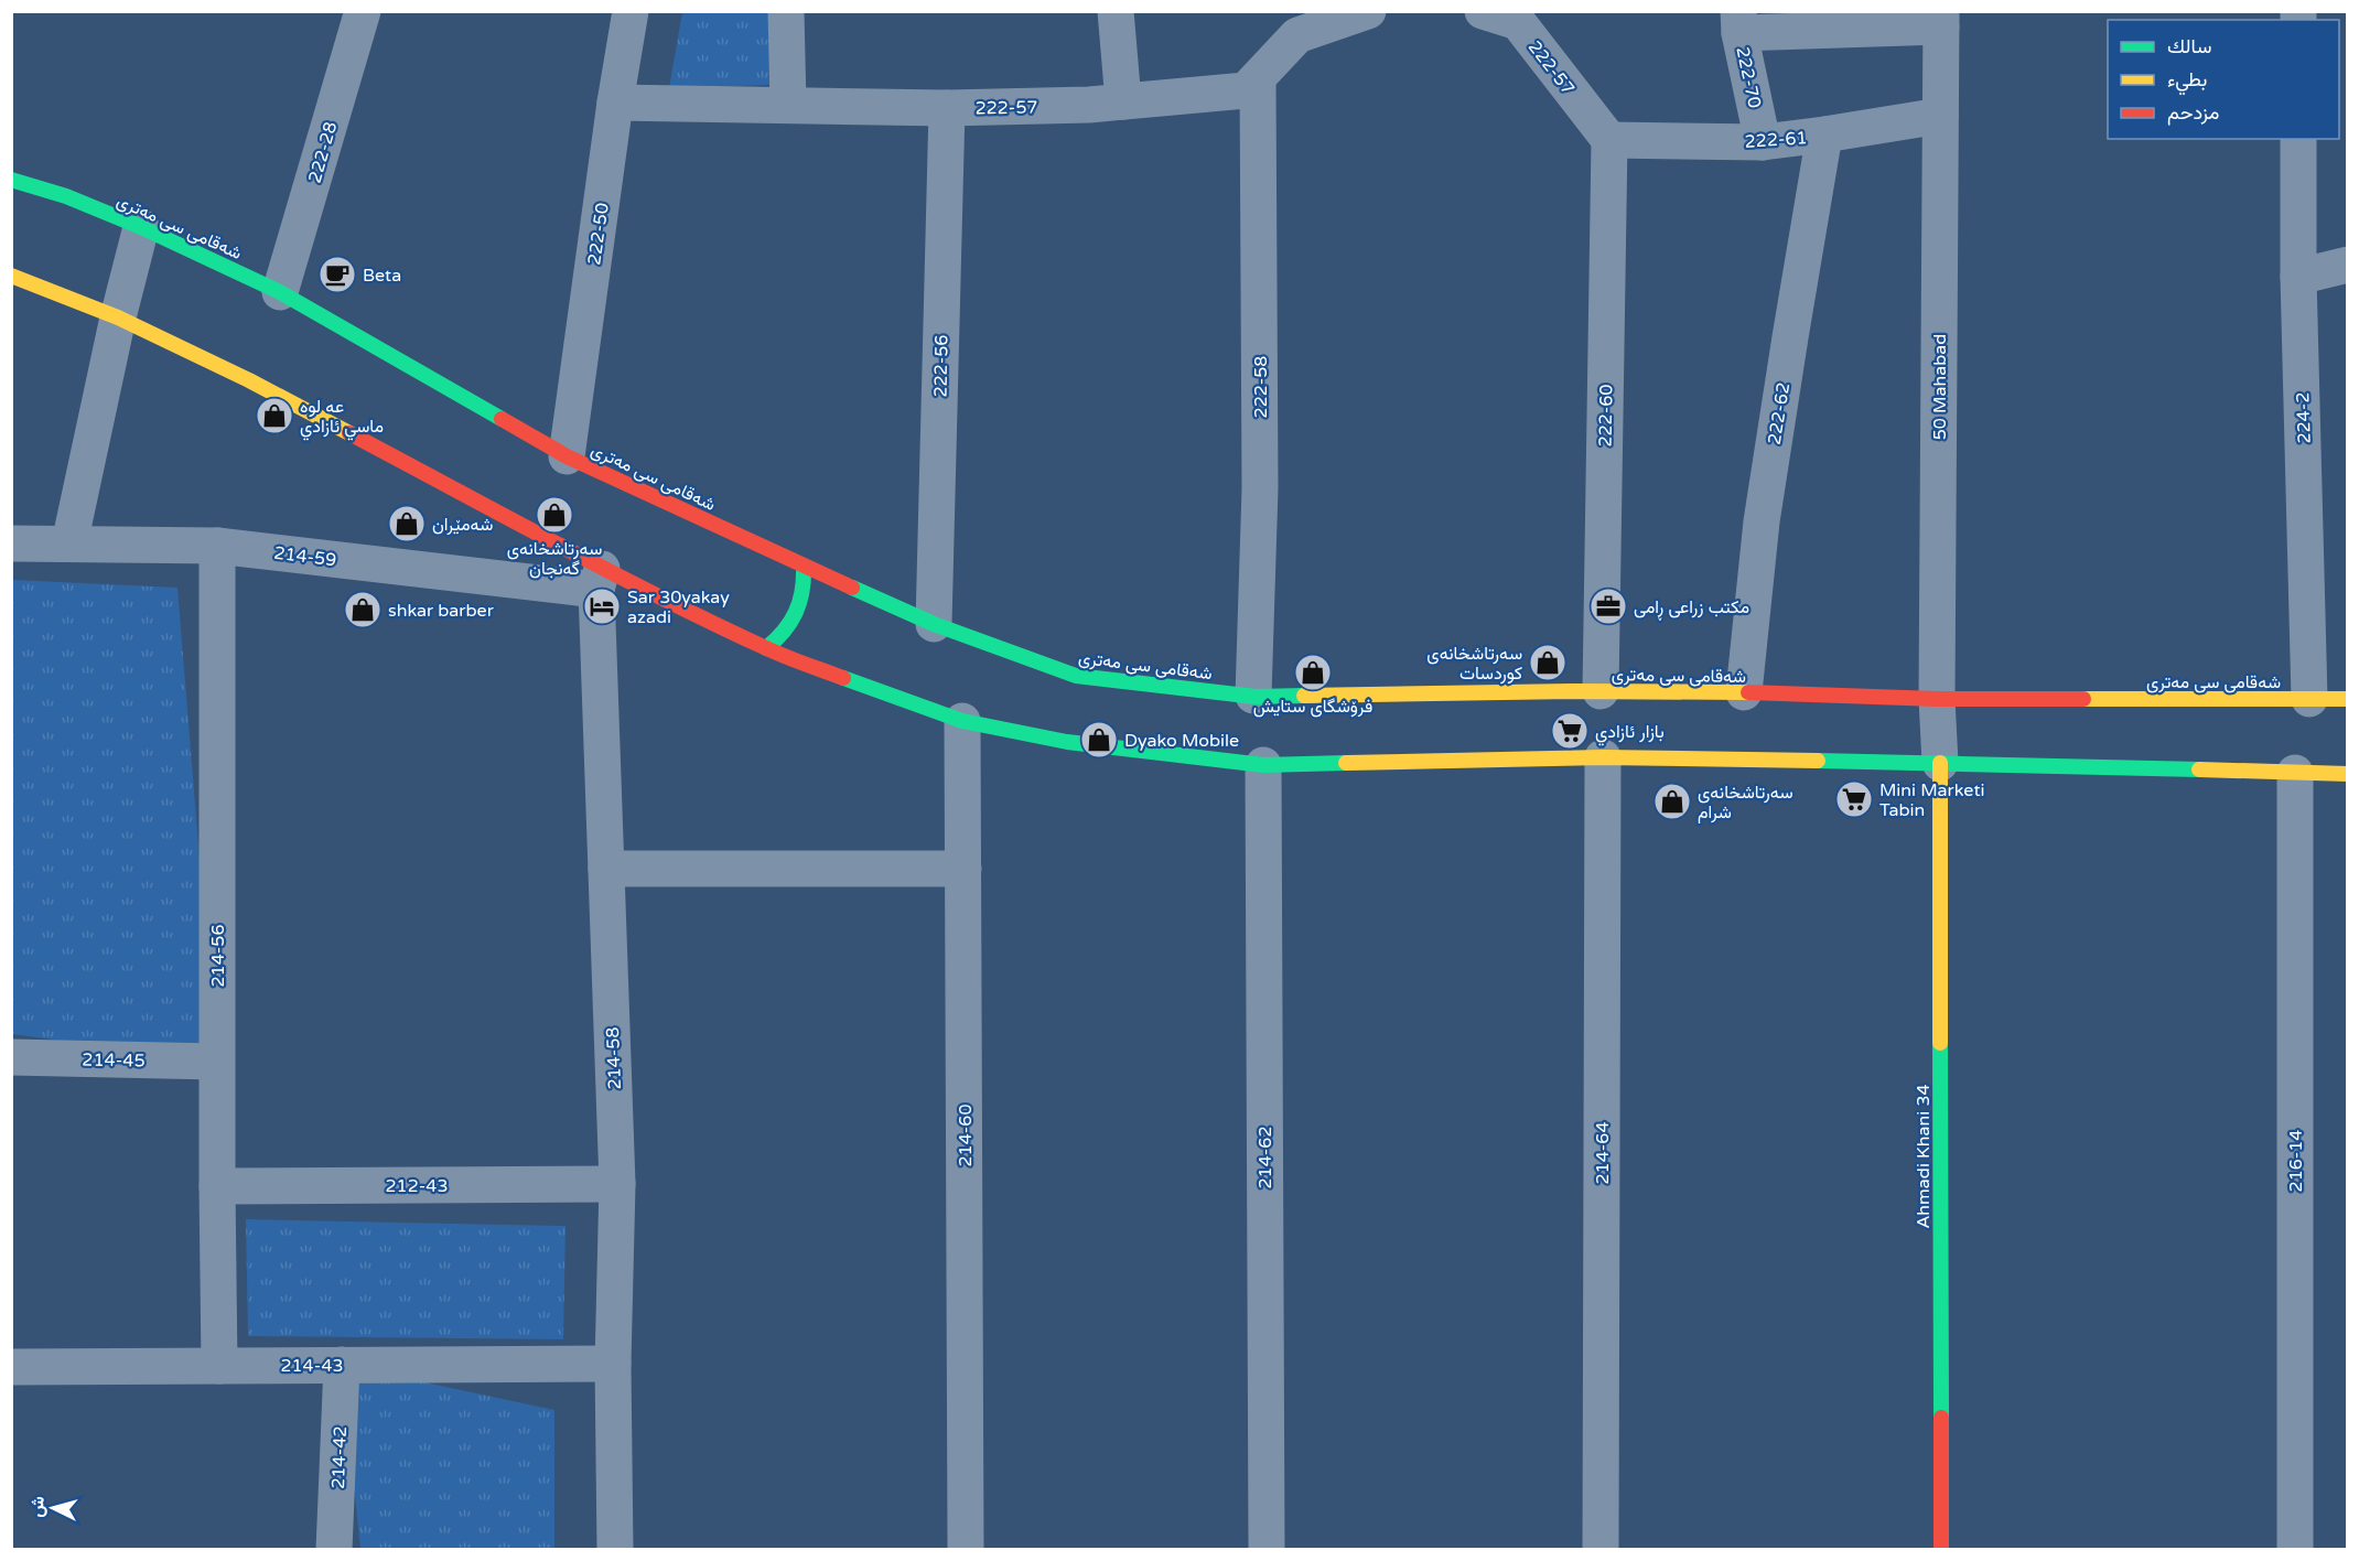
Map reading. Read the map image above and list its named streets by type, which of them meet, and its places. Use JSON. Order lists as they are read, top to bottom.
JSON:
{
  "streets": {
    "main road": ["شەقامی سی مەتری", "Ahmadi Khani 34"],
    "street": [
      "222-57",
      "222-70",
      "222-61",
      "222-28",
      "222-50",
      "222-56",
      "222-58",
      "50 Mahabad",
      "222-62",
      "222-60",
      "224-2",
      "214-59",
      "214-56",
      "214-58",
      "214-45",
      "214-60",
      "214-64",
      "214-62",
      "216-14",
      "212-43",
      "214-43",
      "214-42"
    ]
  },
  "crossings": [
    ["222-57", "222-61"],
    ["222-57", "222-50"],
    ["222-57", "222-56"],
    ["222-57", "222-58"],
    ["222-57", "222-60"],
    ["222-70", "222-61"],
    ["222-61", "50 Mahabad"],
    ["222-61", "222-62"],
    ["222-61", "222-60"],
    ["222-28", "شەقامی سی مەتری"],
    ["شەقامی سی مەتری", "222-50"],
    ["شەقامی سی مەتری", "222-56"],
    ["شەقامی سی مەتری", "222-58"],
    ["شەقامی سی مەتری", "50 Mahabad"],
    ["شەقامی سی مەتری", "222-62"],
    ["شەقامی سی مەتری", "222-60"],
    ["شەقامی سی مەتری", "224-2"],
    ["50 Mahabad", "Ahmadi Khani 34"],
    ["214-59", "214-56"],
    ["214-59", "214-58"],
    ["214-56", "214-45"],
    ["214-56", "212-43"],
    ["214-56", "214-43"],
    ["214-58", "212-43"],
    ["214-58", "214-43"],
    ["214-43", "214-42"]
  ],
  "places": {
    "cafe": ["Beta"],
    "shop": [
      "عه لوه ماسي ئازادي",
      "سەرتاشخانەی گەنجان",
      "شەمێران",
      "shkar barber",
      "سە‌رتاشخانە‌ی كوردسات",
      "فرۆشگای ستایش",
      "Dyako Mobile",
      "سە‌رتاشخانە‌ی شرام"
    ],
    "hotel": ["Sar 30yakay azadi"],
    "office": ["مکتب زراعی ڕامی"],
    "supermarket": ["بازار ئازادي", "Mini Marketi Tabin"]
  },
  "legend": ["سالك", "بطيء", "مزدحم"],
  "north": "left"
}
